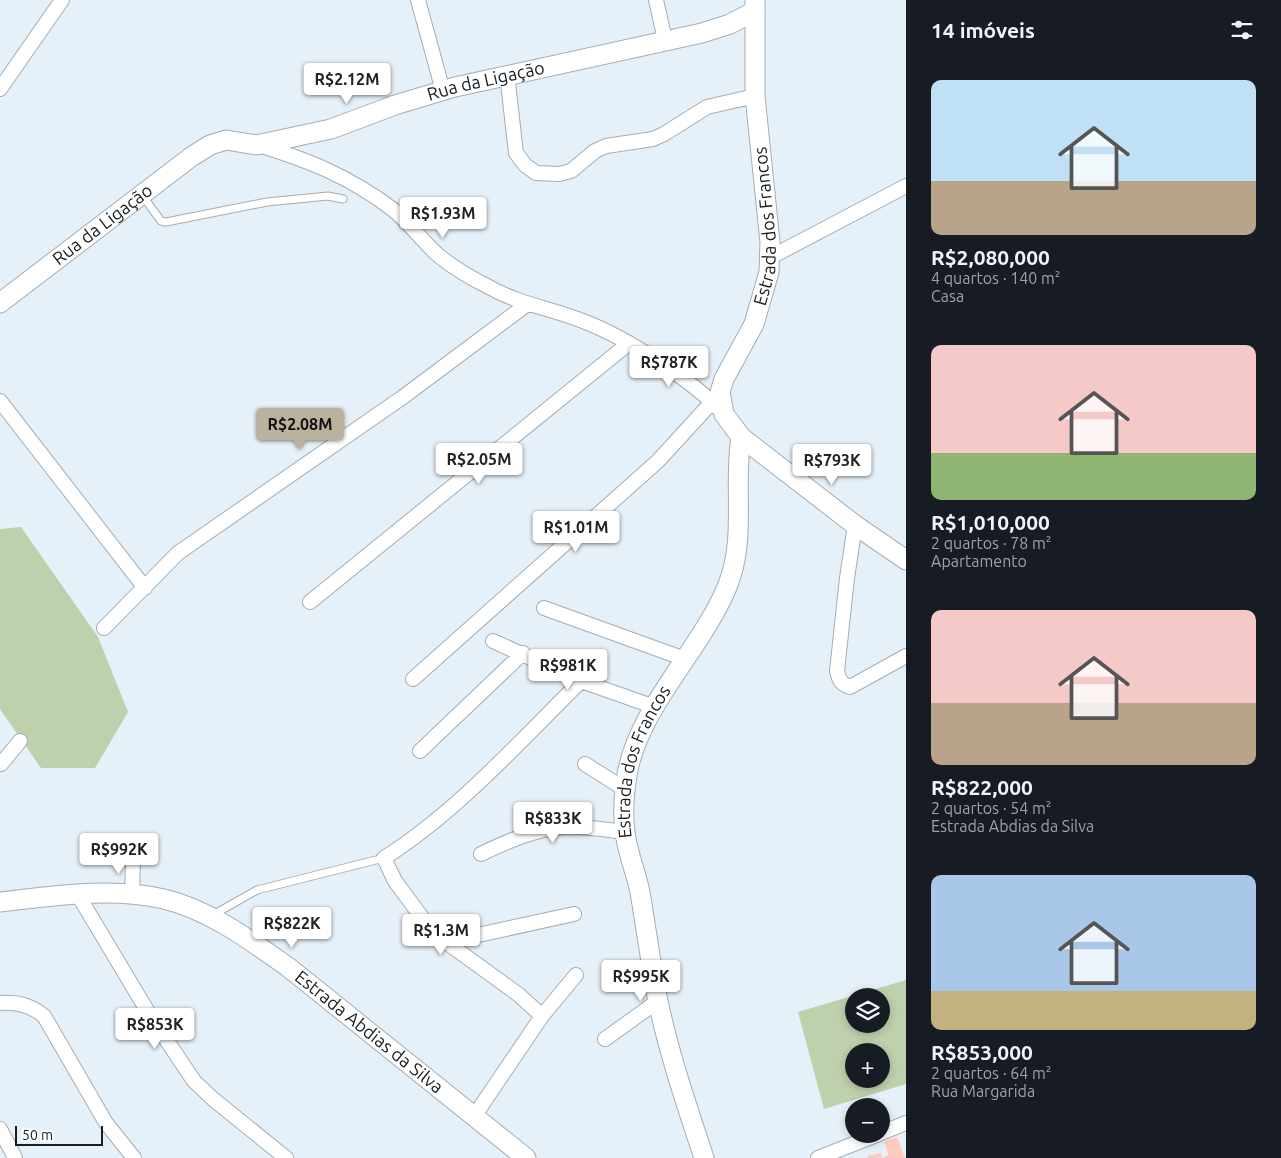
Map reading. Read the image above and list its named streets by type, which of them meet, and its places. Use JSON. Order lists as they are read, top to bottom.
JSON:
{
  "streets": {
    "street": ["Rua da Ligação", "Estrada dos Francos", "Estrada Abdias da Silva"]
  },
  "crossings": [
    ["Rua da Ligação", "Estrada dos Francos"]
  ],
  "scale_bar": "50 m",
  "page": {
    "heading": "14 imóveis",
    "list": [
      {
        "name": "R$2,080,000",
        "note": "4 quartos · 140 m² · Casa"
      },
      {
        "name": "R$1,010,000",
        "note": "2 quartos · 78 m² · Apartamento"
      },
      {
        "name": "R$822,000",
        "note": "2 quartos · 54 m² · Estrada Abdias da Silva"
      },
      {
        "name": "R$853,000",
        "note": "2 quartos · 64 m² · Rua Margarida"
      }
    ],
    "price": [
      "R$2.12M",
      "R$1.93M",
      "R$787K",
      "R$2.08M",
      "R$2.05M",
      "R$793K",
      "R$1.01M",
      "R$981K",
      "R$833K",
      "R$992K",
      "R$822K",
      "R$1.3M",
      "R$995K",
      "R$853K"
    ],
    "map_buttons": ["+", "−"],
    "scale": "50 m"
  }
}
